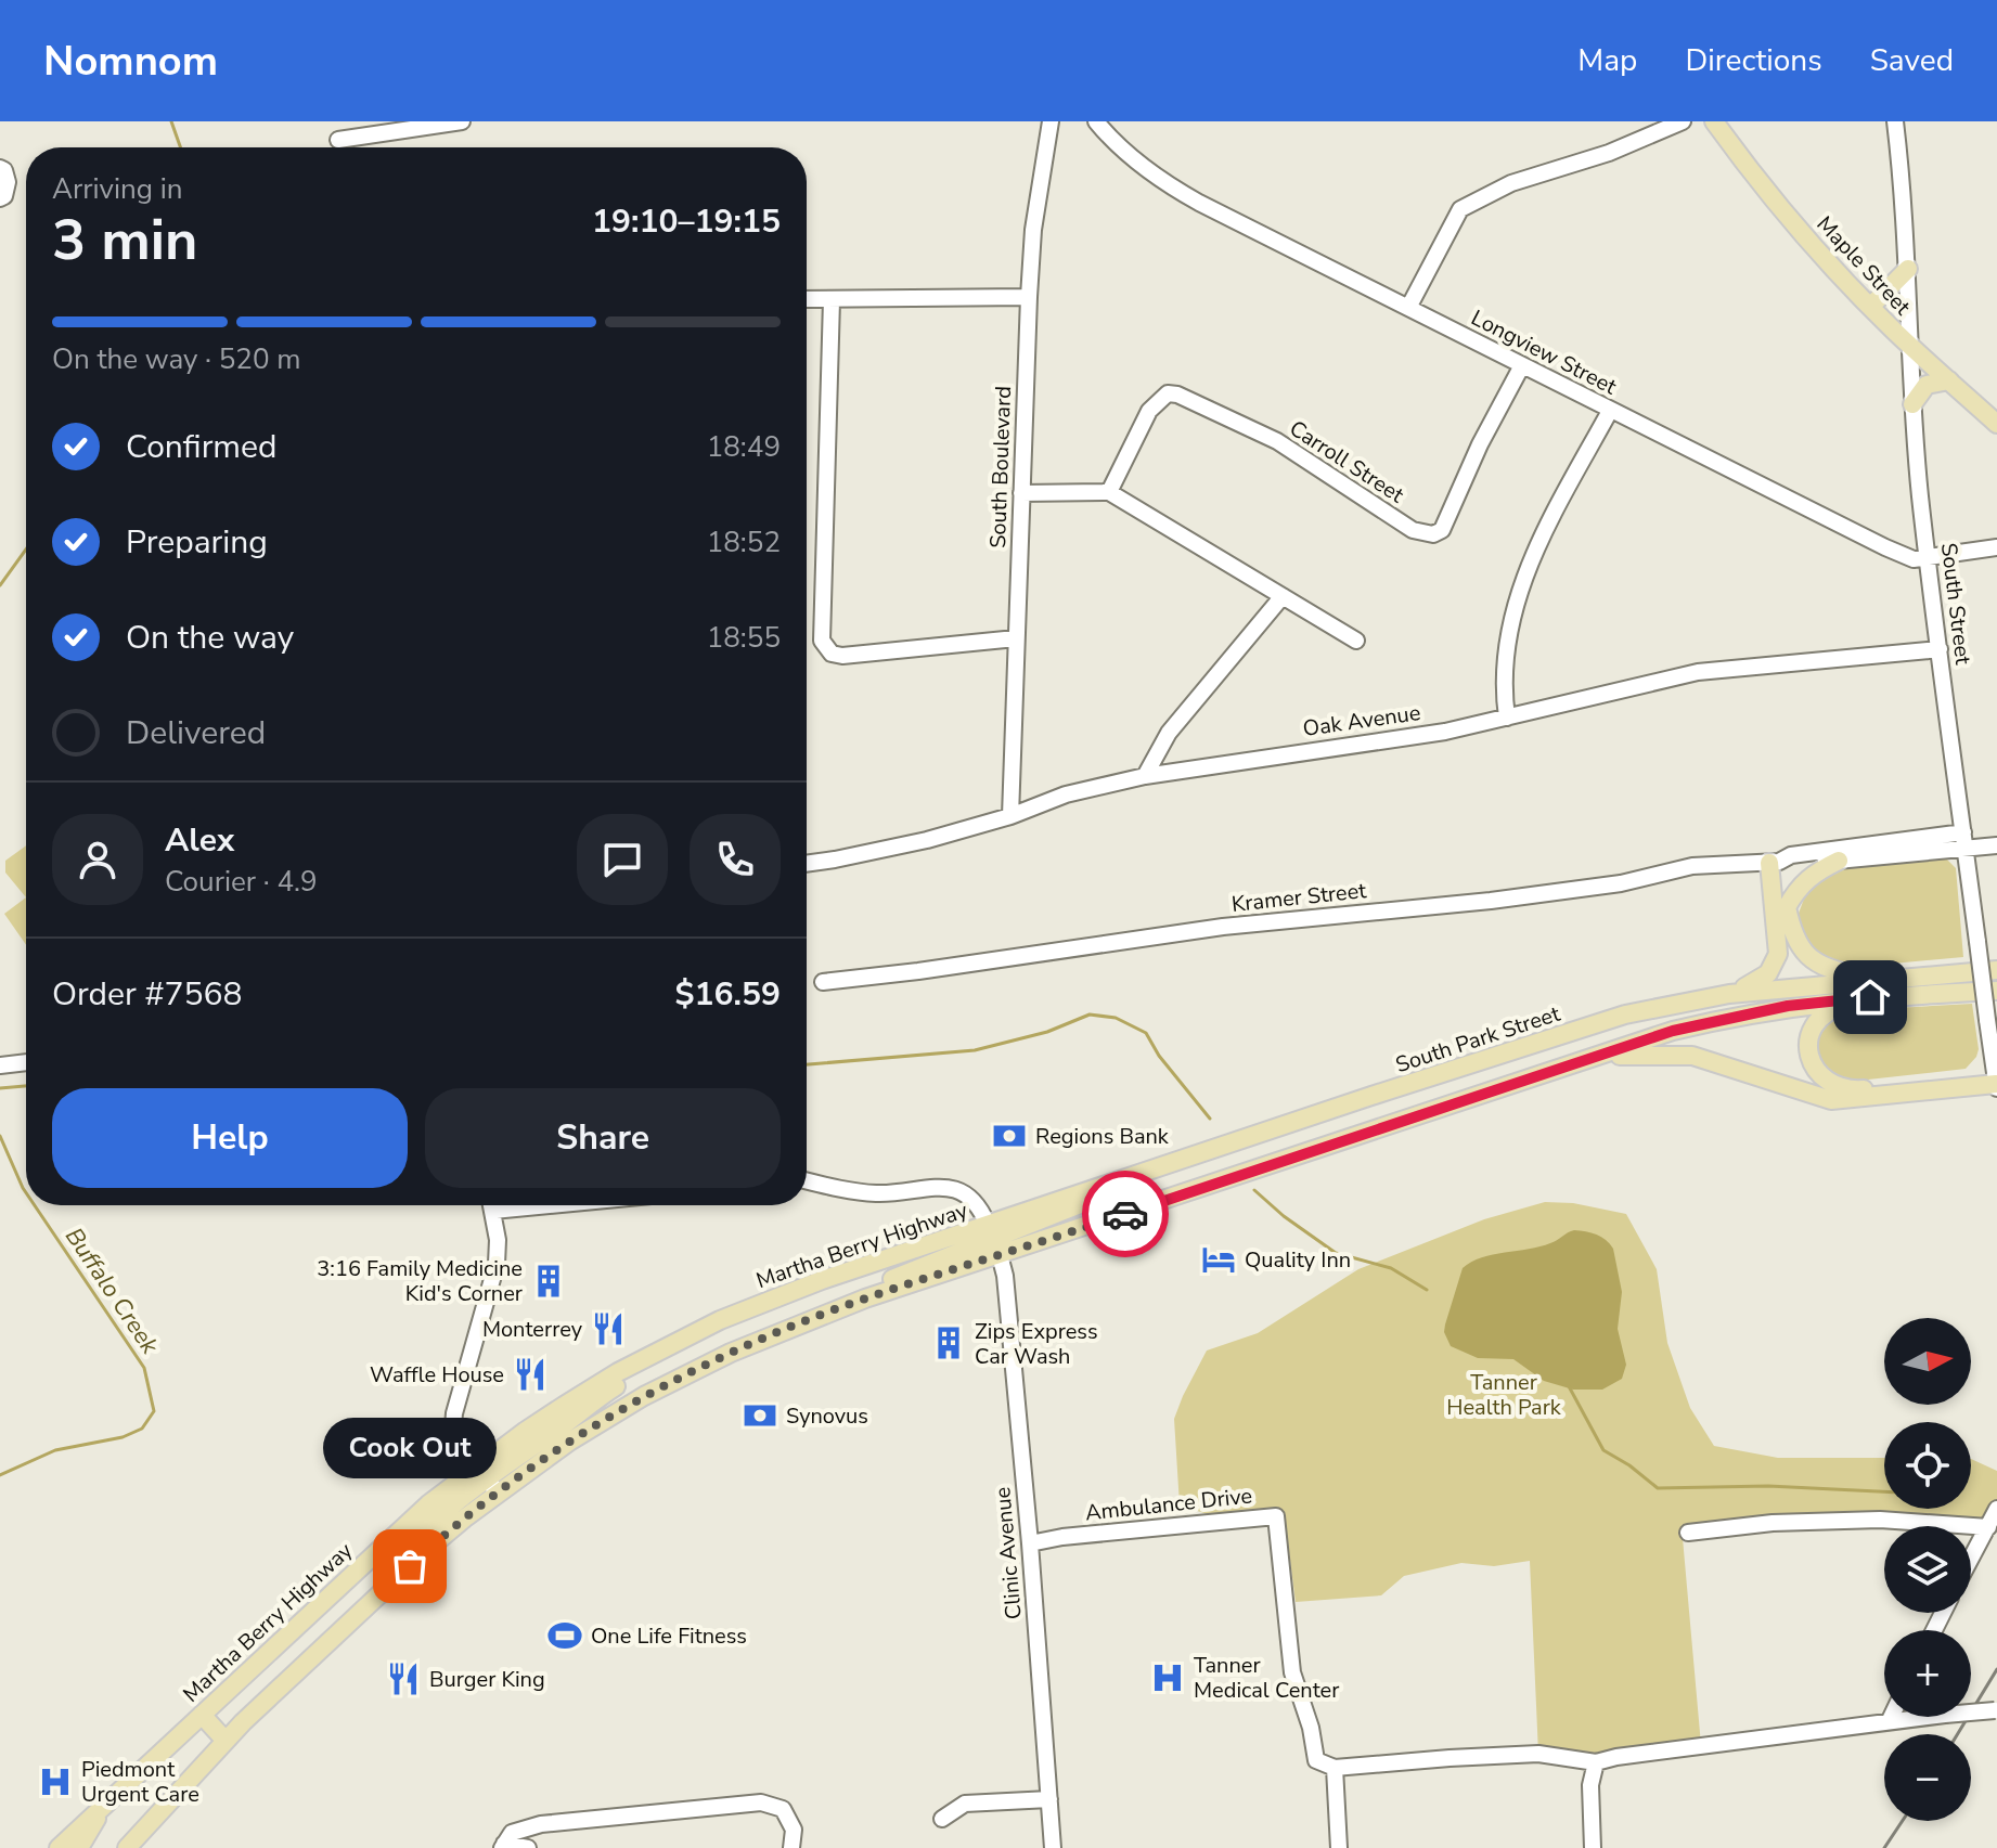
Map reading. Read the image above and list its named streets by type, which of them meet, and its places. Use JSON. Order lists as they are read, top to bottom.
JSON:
{
  "streets": {
    "main road": ["Maple Street", "South Park Street", "Martha Berry Highway"],
    "street": [
      "Longview Street",
      "Carroll Street",
      "South Boulevard",
      "South Street",
      "Oak Avenue",
      "Kramer Street",
      "Ambulance Drive",
      "Clinic Avenue"
    ]
  },
  "crossings": [
    ["Maple Street", "South Street"],
    ["Longview Street", "Carroll Street"],
    ["Longview Street", "South Street"],
    ["South Boulevard", "Oak Avenue"],
    ["South Street", "Oak Avenue"],
    ["South Street", "Kramer Street"],
    ["South Park Street", "Martha Berry Highway"],
    ["South Park Street", "Clinic Avenue"],
    ["Martha Berry Highway", "Clinic Avenue"],
    ["Ambulance Drive", "Clinic Avenue"]
  ],
  "water": ["Buffalo Creek"],
  "parks": ["Tanner Health Park"],
  "places": {
    "bank": ["Regions Bank", "Synovus"],
    "hotel": ["Quality Inn"],
    "building": ["3:16 Family Medicine Kid's Corner", "Zips Express Car Wash"],
    "restaurant": ["Monterrey", "Waffle House", "Burger King"],
    "other": ["Cook Out"],
    "sports": ["One Life Fitness"],
    "hospital": ["Tanner Medical Center", "Piedmont Urgent Care"]
  },
  "north": "right",
  "page": {
    "header": "Nomnom",
    "nav": ["Map", "Directions", "Saved"],
    "heading": ["3 min", "Arriving in", "19:10–19:15"],
    "panel": [
      "Alex",
      "Courier · 4.9",
      "Order #7568",
      "$16.59"
    ],
    "bar": "On the way · 520 m",
    "list": [
      ["Confirmed", "18:49"],
      ["Preparing", "18:52"],
      ["On the way", "18:55"],
      "Delivered"
    ],
    "buttons": ["Help", "Share"],
    "map_buttons": ["+", "−"],
    "bubble": "Cook Out"
  }
}
